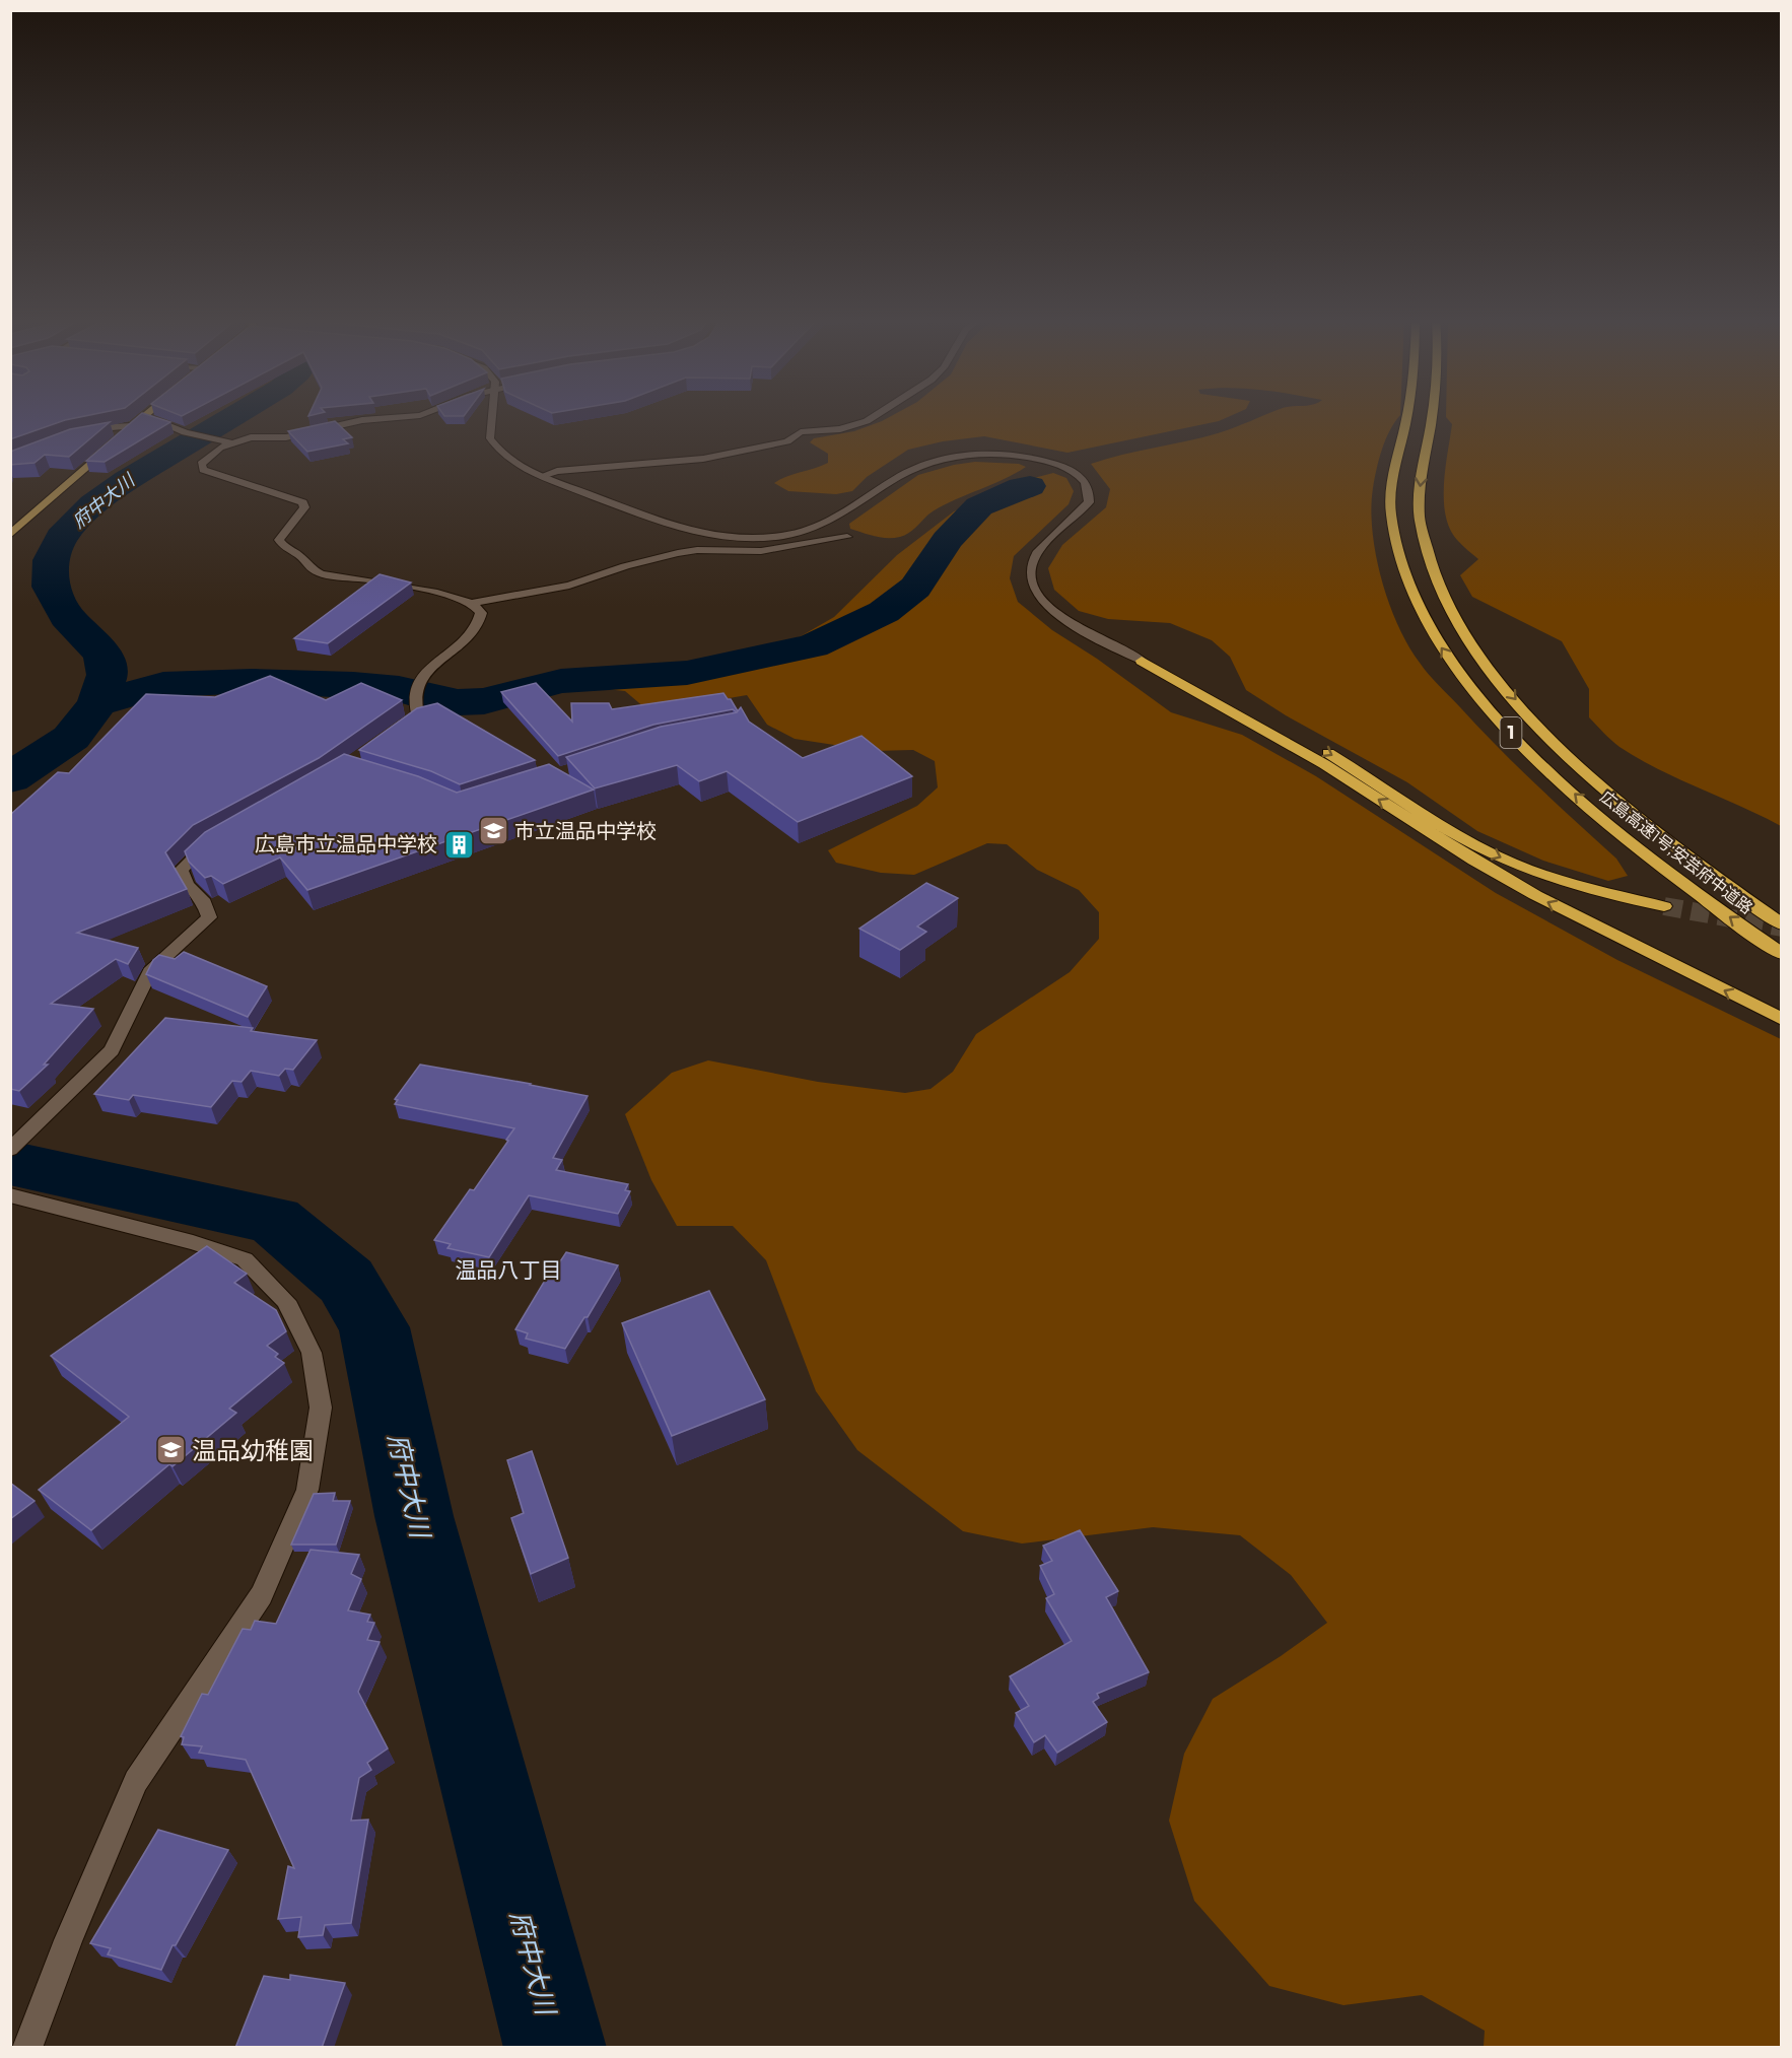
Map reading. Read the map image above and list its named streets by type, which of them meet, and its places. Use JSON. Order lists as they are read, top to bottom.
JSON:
{
  "streets": {
    "highway": ["1", "広島高速1号;安芸府中道路"]
  },
  "districts": ["温品八丁目"],
  "water": ["府中大川"],
  "places": {
    "school or university": ["市立温品中学校", "温品幼稚園"],
    "building": ["広島市立温品中学校"]
  }
}
